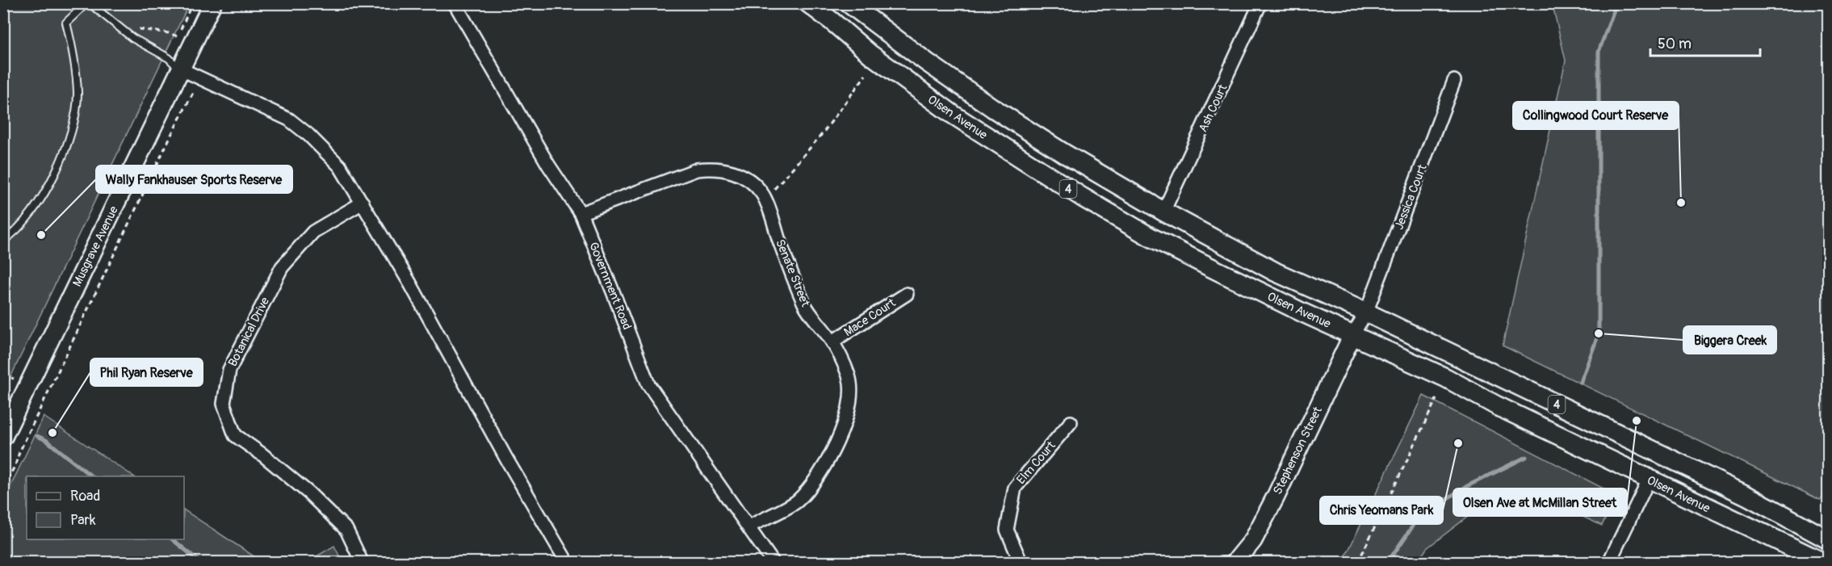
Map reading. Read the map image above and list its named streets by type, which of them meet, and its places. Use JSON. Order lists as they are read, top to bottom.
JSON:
{
  "streets": {
    "main road": [
      "Olsen Avenue",
      "4",
      "Musgrave Avenue",
      "Stephenson Street"
    ],
    "street": [
      "Ash Court",
      "Jessica Court",
      "Senate Street",
      "Government Road",
      "Mace Court",
      "Botanical Drive",
      "Elm Court"
    ]
  },
  "crossings": [
    ["Ash Court", "Olsen Avenue"],
    ["Olsen Avenue", "Jessica Court"],
    ["Olsen Avenue", "Stephenson Street"],
    ["Jessica Court", "Stephenson Street"],
    ["Senate Street", "Government Road"],
    ["Senate Street", "Mace Court"]
  ],
  "places": [
    "Collingwood Court Reserve",
    "Wally Fankhauser Sports Reserve",
    "Biggera Creek",
    "Olsen Ave at McMillan Street",
    "Phil Ryan Reserve",
    "Chris Yeomans Park"
  ],
  "legend": ["Road", "Park"],
  "scale_bar": "50 m"
}
